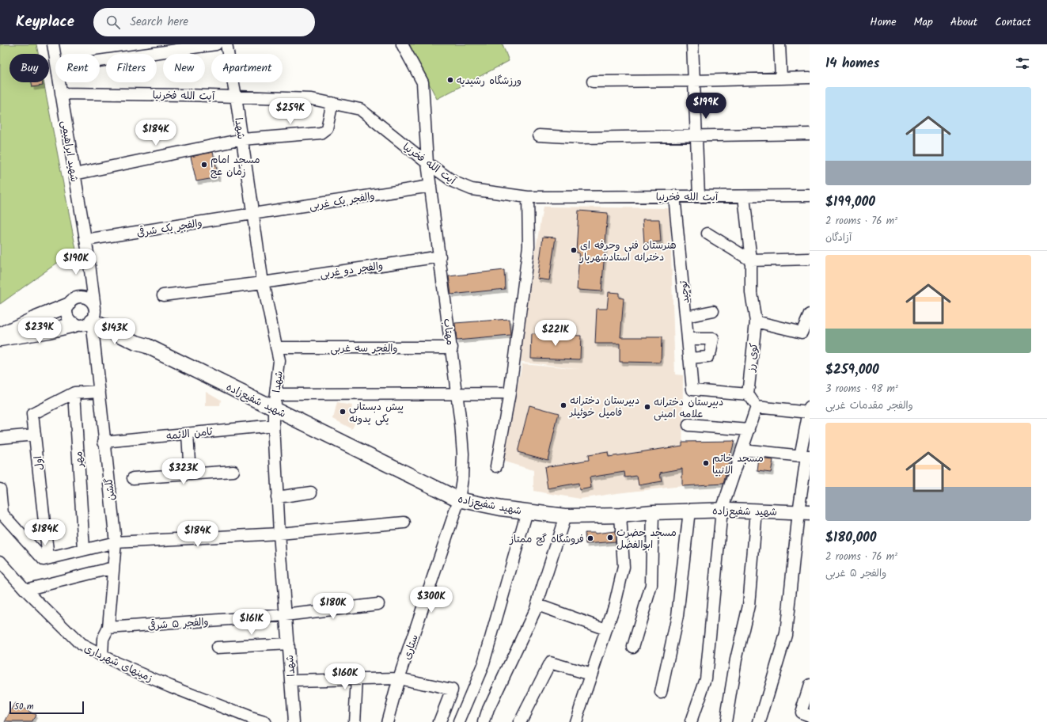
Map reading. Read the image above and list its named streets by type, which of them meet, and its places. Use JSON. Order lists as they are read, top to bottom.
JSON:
{
  "streets": {
    "main road": ["شهید شفیع‌زاده"],
    "street": [
      "آیت الله فخرنیا",
      "شهدا",
      "شهید ابراهیمی",
      "والفجر یک غربی",
      "والفجر یک شرقی",
      "والفجر دو غربی",
      "توحید",
      "مهتاب",
      "والفجر سه غربی",
      "کوی رز",
      "ثامن الائمه",
      "مهر",
      "اول",
      "گلشن",
      "والفجر ۵ شرقی",
      "ستاری",
      "زمینهای شهرداری"
    ]
  },
  "crossings": [
    ["آیت الله فخرنیا", "شهدا"],
    ["آیت الله فخرنیا", "شهید ابراهیمی"],
    ["آیت الله فخرنیا", "توحید"],
    ["آیت الله فخرنیا", "مهتاب"],
    ["آیت الله فخرنیا", "کوی رز"],
    ["شهدا", "والفجر یک غربی"],
    ["شهدا", "والفجر یک شرقی"],
    ["شهدا", "والفجر دو غربی"],
    ["شهدا", "والفجر سه غربی"],
    ["شهدا", "شهید شفیع‌زاده"],
    ["شهدا", "ثامن الائمه"],
    ["شهدا", "والفجر ۵ شرقی"],
    ["شهید ابراهیمی", "والفجر یک شرقی"],
    ["شهید ابراهیمی", "شهید شفیع‌زاده"],
    ["شهید ابراهیمی", "گلشن"],
    ["والفجر یک غربی", "والفجر یک شرقی"],
    ["والفجر یک غربی", "مهتاب"],
    ["والفجر دو غربی", "مهتاب"],
    ["توحید", "کوی رز"],
    ["مهتاب", "والفجر سه غربی"],
    ["مهتاب", "شهید شفیع‌زاده"],
    ["مهتاب", "ستاری"],
    ["شهید شفیع‌زاده", "گلشن"],
    ["شهید شفیع‌زاده", "ستاری"],
    ["ثامن الائمه", "گلشن"],
    ["مهر", "اول"],
    ["گلشن", "والفجر ۵ شرقی"],
    ["گلشن", "زمینهای شهرداری"]
  ],
  "places": [
    "ورزشگاه رشیدیه",
    "مسجد امام زمان عج",
    "هنرستان فنی وحرفه ای دخترانه استادشهریار",
    "دبیرستان دخترانه فامیل خوئیلر",
    "دبیرستان دخترانه علامه امینی",
    "پیش دبستانی یکی یدونه",
    "مسجد خاتم الانبیا",
    "مسجد حضرت ابوالفضل",
    "فروشگاه گچ ممتاز"
  ],
  "scale_bar": "50 m",
  "page": {
    "header": "Keyplace",
    "search": "Search here",
    "nav": [
      "Home",
      "Map",
      "About",
      "Contact"
    ],
    "heading": "14 homes",
    "chip": [
      "Buy",
      "Rent",
      "Filters",
      "New",
      "Apartment"
    ],
    "list": [
      {
        "name": "$199,000",
        "note": "2 rooms · 76 m² · آزادگان"
      },
      {
        "name": "$259,000",
        "note": "3 rooms · 98 m² · والفجر مقدمات غربی"
      },
      {
        "name": "$180,000",
        "note": "2 rooms · 76 m² · والفجر ۵ غربی"
      }
    ],
    "price": [
      "$199K",
      "$259K",
      "$184K",
      "$190K",
      "$239K",
      "$143K",
      "$221K",
      "$323K",
      "$184K",
      "$184K",
      "$300K",
      "$180K",
      "$161K",
      "$160K"
    ],
    "scale": "50 m"
  }
}
